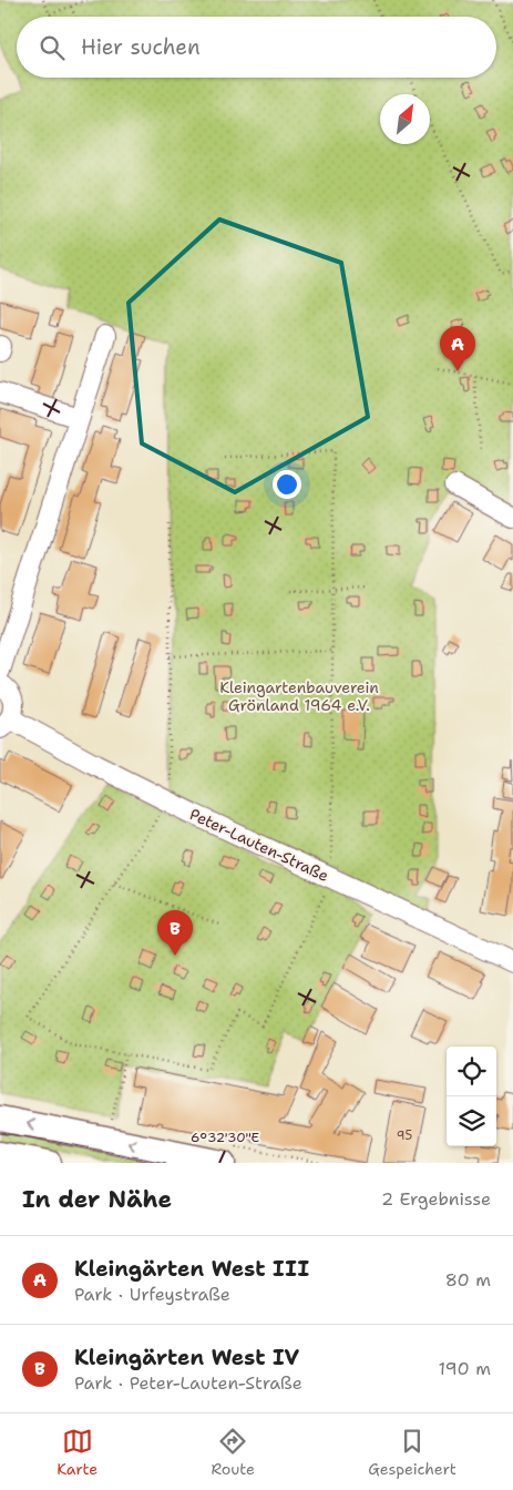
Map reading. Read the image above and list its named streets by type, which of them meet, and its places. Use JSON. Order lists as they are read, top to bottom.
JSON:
{
  "streets": {
    "street": ["Peter-Lauten-Straße"]
  },
  "parks": ["Kleingartenbauverein Grönland 1964 e.V."],
  "house_numbers": ["95"],
  "north": "top right",
  "page": {
    "search": "Hier suchen",
    "pins": ["A", "B"],
    "heading": ["In der Nähe", "2 Ergebnisse"],
    "list": [
      {
        "mark": "A",
        "name": "Kleingärten West III",
        "note": "Park · Urfeystraße",
        "value": "80 m"
      },
      {
        "mark": "B",
        "name": "Kleingärten West IV",
        "note": "Park · Peter-Lauten-Straße",
        "value": "190 m"
      }
    ],
    "nav": ["Karte", "Route", "Gespeichert"]
  },
  "coordinates": ["6°32'30\"E"]
}
